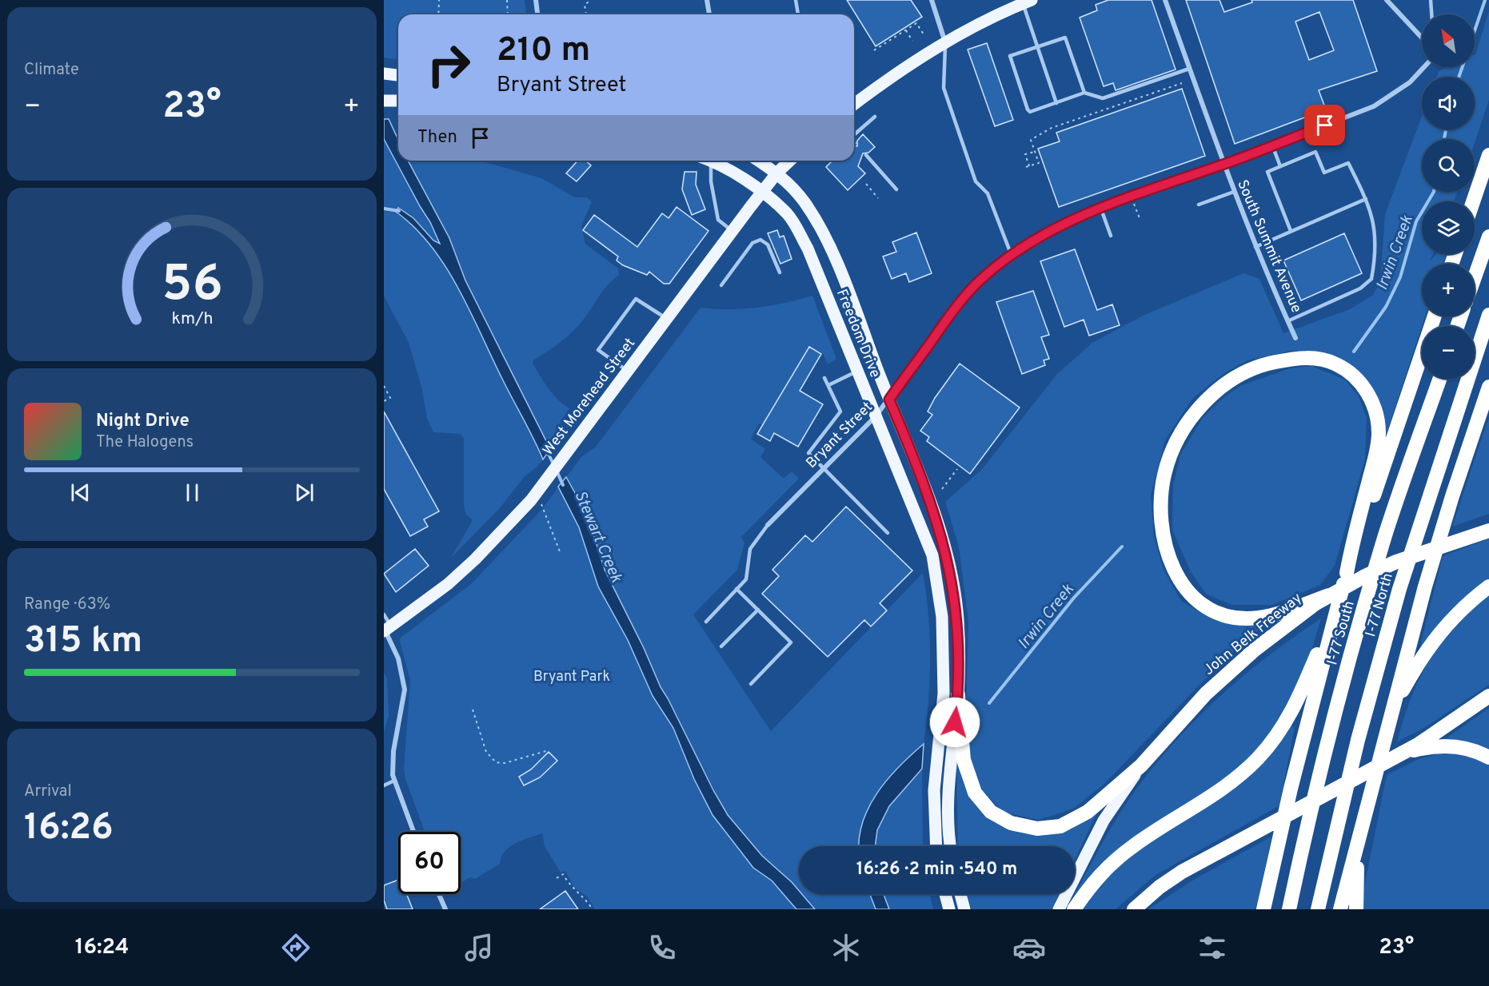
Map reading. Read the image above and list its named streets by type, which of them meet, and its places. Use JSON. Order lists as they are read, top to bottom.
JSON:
{
  "streets": {
    "highway": ["I-77 North", "I-77 South", "John Belk Freeway"],
    "main road": ["Freedom Drive", "West Morehead Street"],
    "street": ["South Summit Avenue", "Bryant Street"]
  },
  "crossings": [
    ["South Summit Avenue", "Bryant Street"],
    ["Freedom Drive", "West Morehead Street"],
    ["Freedom Drive", "Bryant Street"],
    ["Freedom Drive", "John Belk Freeway"]
  ],
  "water": ["Irwin Creek", "Stewart Creek"],
  "parks": ["Bryant Park"],
  "north": "top left",
  "page": {
    "tile": [
      "Climate",
      ["Range · 63%", "315 km"],
      ["Arrival", "16:26"]
    ],
    "map_buttons": ["+", "−"],
    "turn": ["210 m", "Bryant Street"],
    "heat": ["−", "23°", "+"],
    "then": "Then",
    "song": ["Night Drive", "The Halogens"],
    "limit": "60",
    "trip": "16:26 · 2 min · 540 m",
    "tabs": ["16:24", "23°"],
    "gauge": ["56", "km/h"]
  }
}
